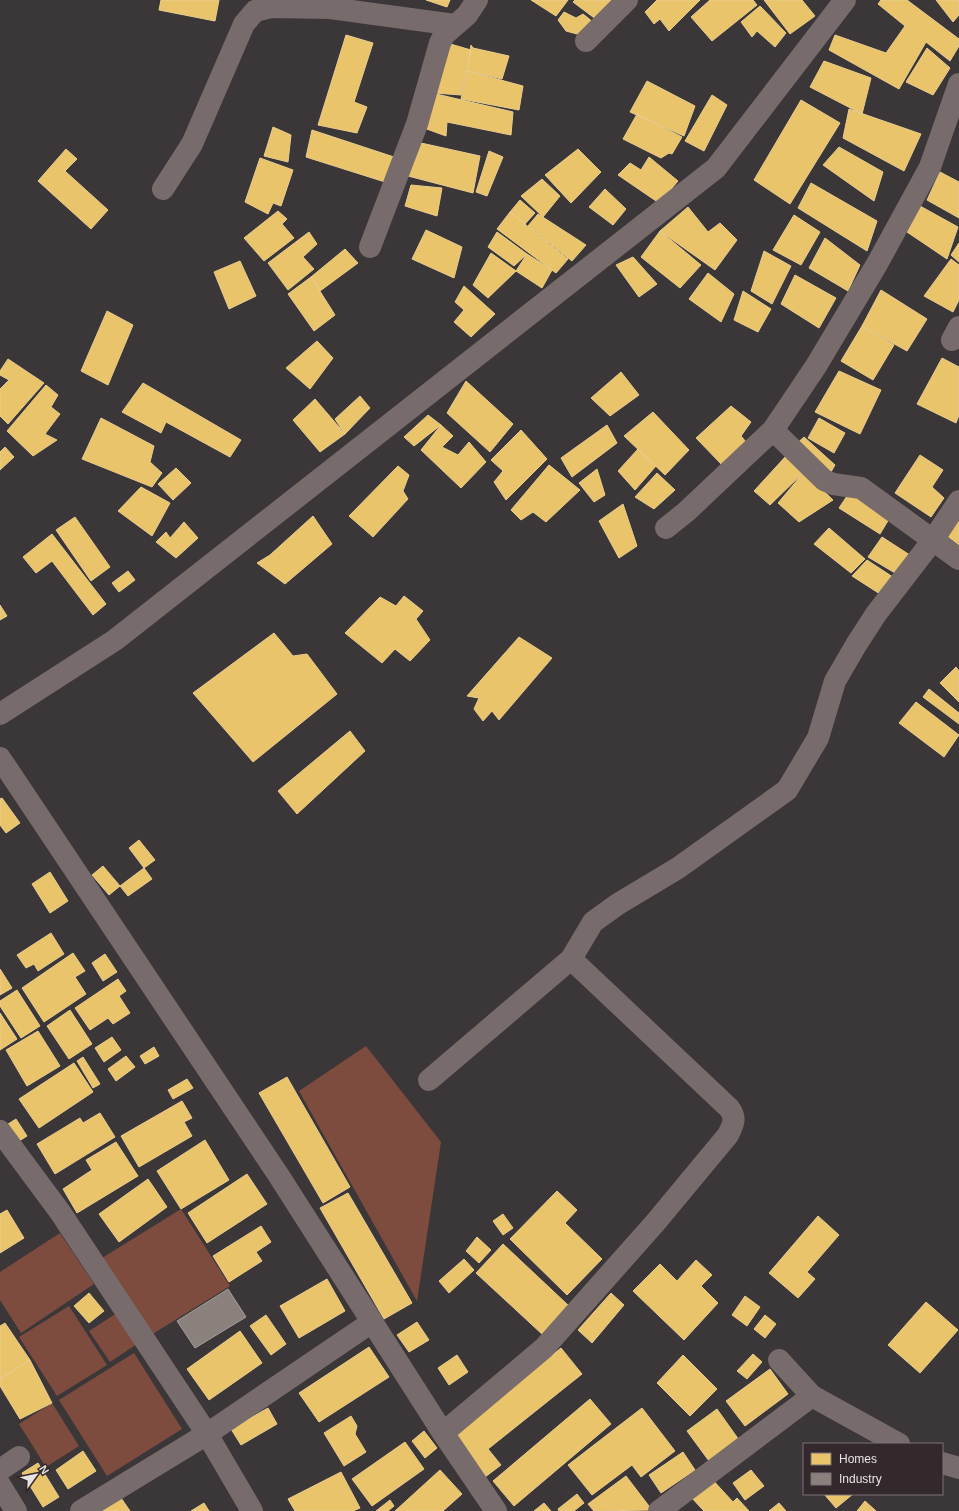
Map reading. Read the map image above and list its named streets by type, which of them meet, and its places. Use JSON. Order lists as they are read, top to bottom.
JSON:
{
  "legend": ["Homes", "Industry"],
  "north": "top right"
}
